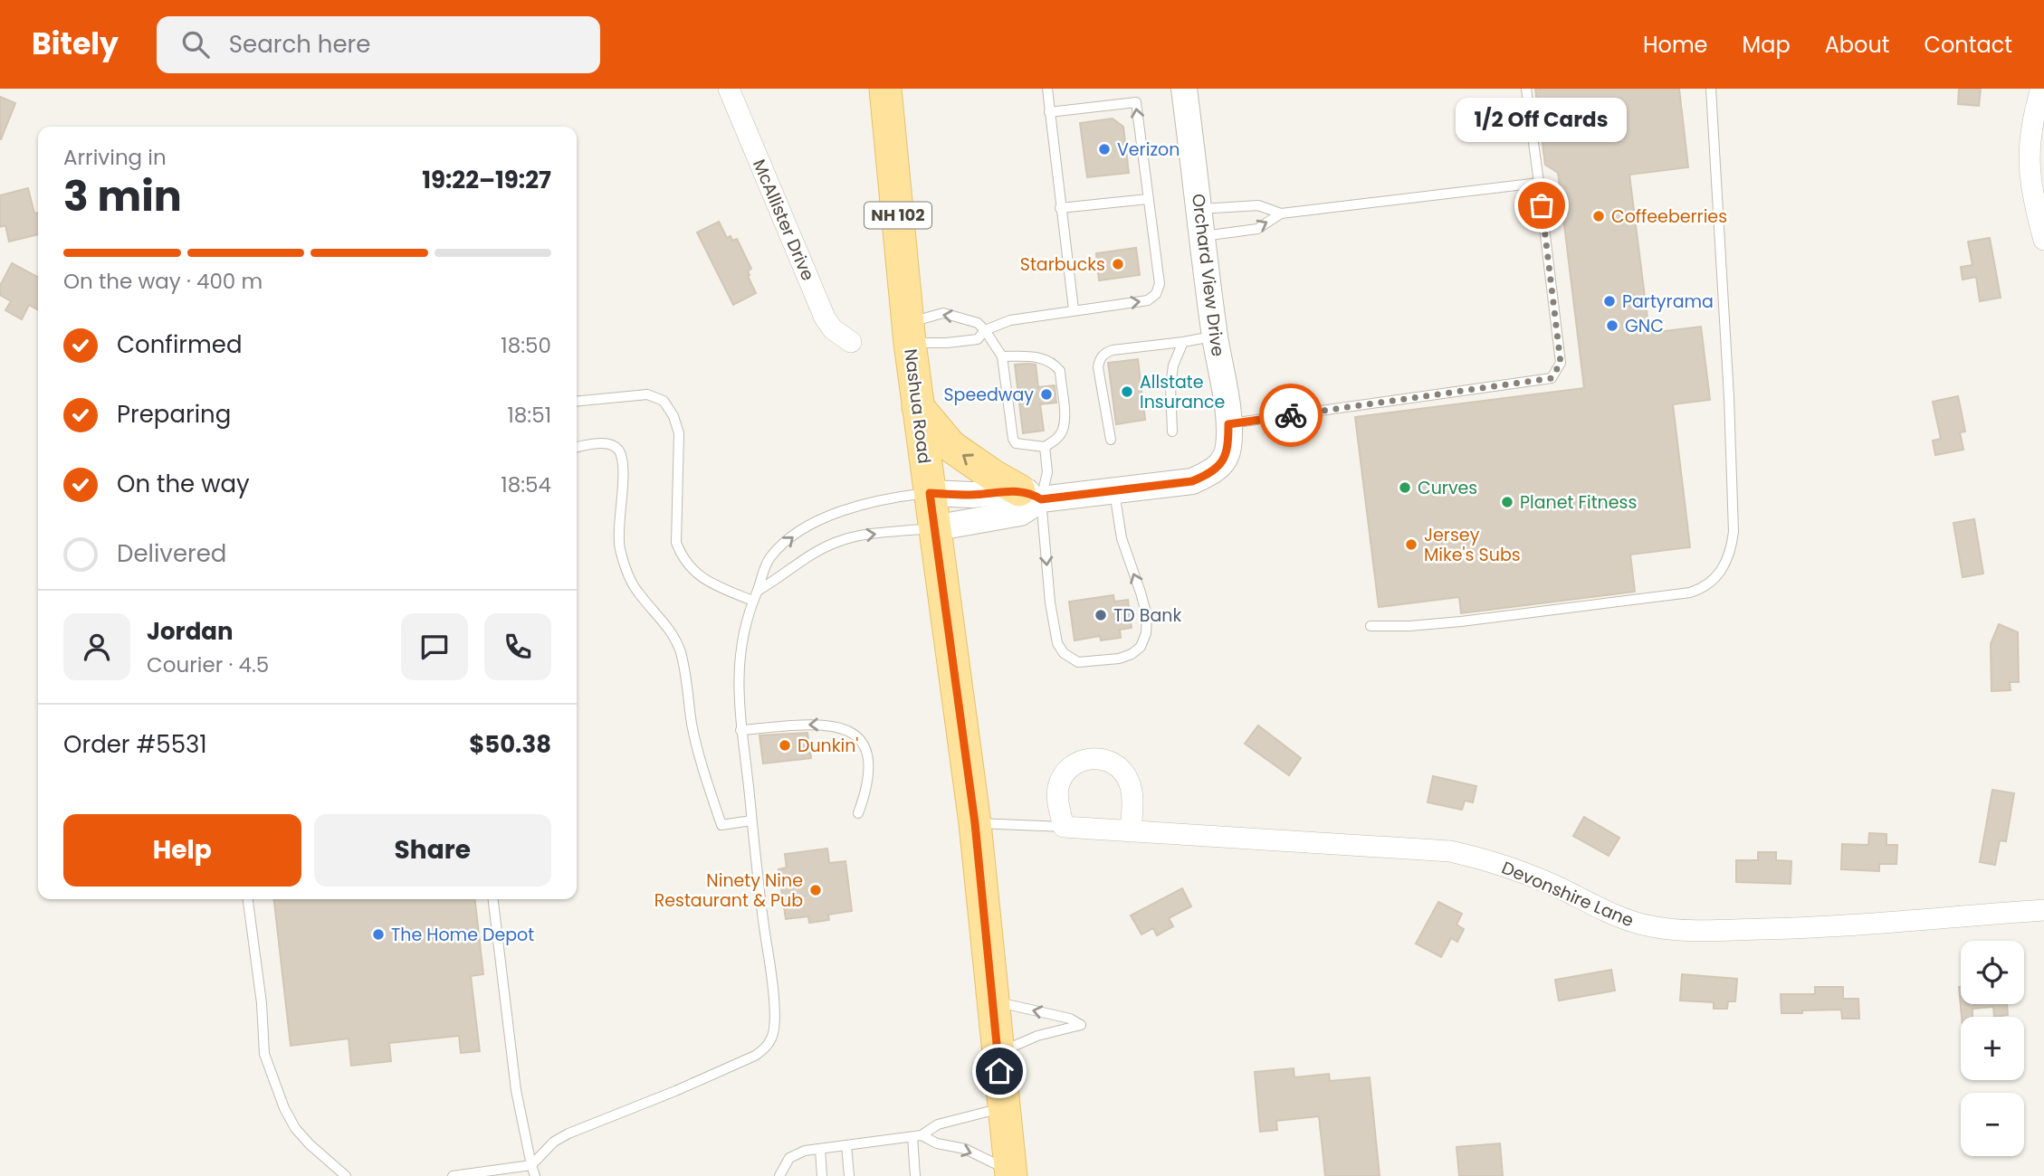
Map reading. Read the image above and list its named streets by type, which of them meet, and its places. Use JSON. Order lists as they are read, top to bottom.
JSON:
{
  "streets": {
    "main road": ["NH 102", "Nashua Road"],
    "street": ["McAllister Drive", "Orchard View Drive", "Devonshire Lane"]
  },
  "crossings": [
    ["Orchard View Drive", "Nashua Road"],
    ["Nashua Road", "Devonshire Lane"]
  ],
  "places": [
    "Verizon",
    "1/2 Off Cards",
    "Coffeeberries",
    "Starbucks",
    "Partyrama",
    "GNC",
    "Allstate Insurance",
    "Speedway",
    "Curves",
    "Planet Fitness",
    "Jersey Mike's Subs",
    "TD Bank",
    "Dunkin'",
    "Ninety Nine Restaurant & Pub",
    "The Home Depot"
  ],
  "page": {
    "header": "Bitely",
    "search": "Search here",
    "nav": [
      "Home",
      "Map",
      "About",
      "Contact"
    ],
    "bubble": "1/2 Off Cards",
    "heading": ["3 min", "Arriving in", "19:22–19:27"],
    "panel": [
      "Jordan",
      "Courier · 4.5",
      "Order #5531",
      "$50.38"
    ],
    "bar": "On the way · 400 m",
    "list": [
      ["Confirmed", "18:50"],
      ["Preparing", "18:51"],
      ["On the way", "18:54"],
      "Delivered"
    ],
    "buttons": ["Help", "Share"],
    "map_buttons": ["+", "−"]
  }
}
